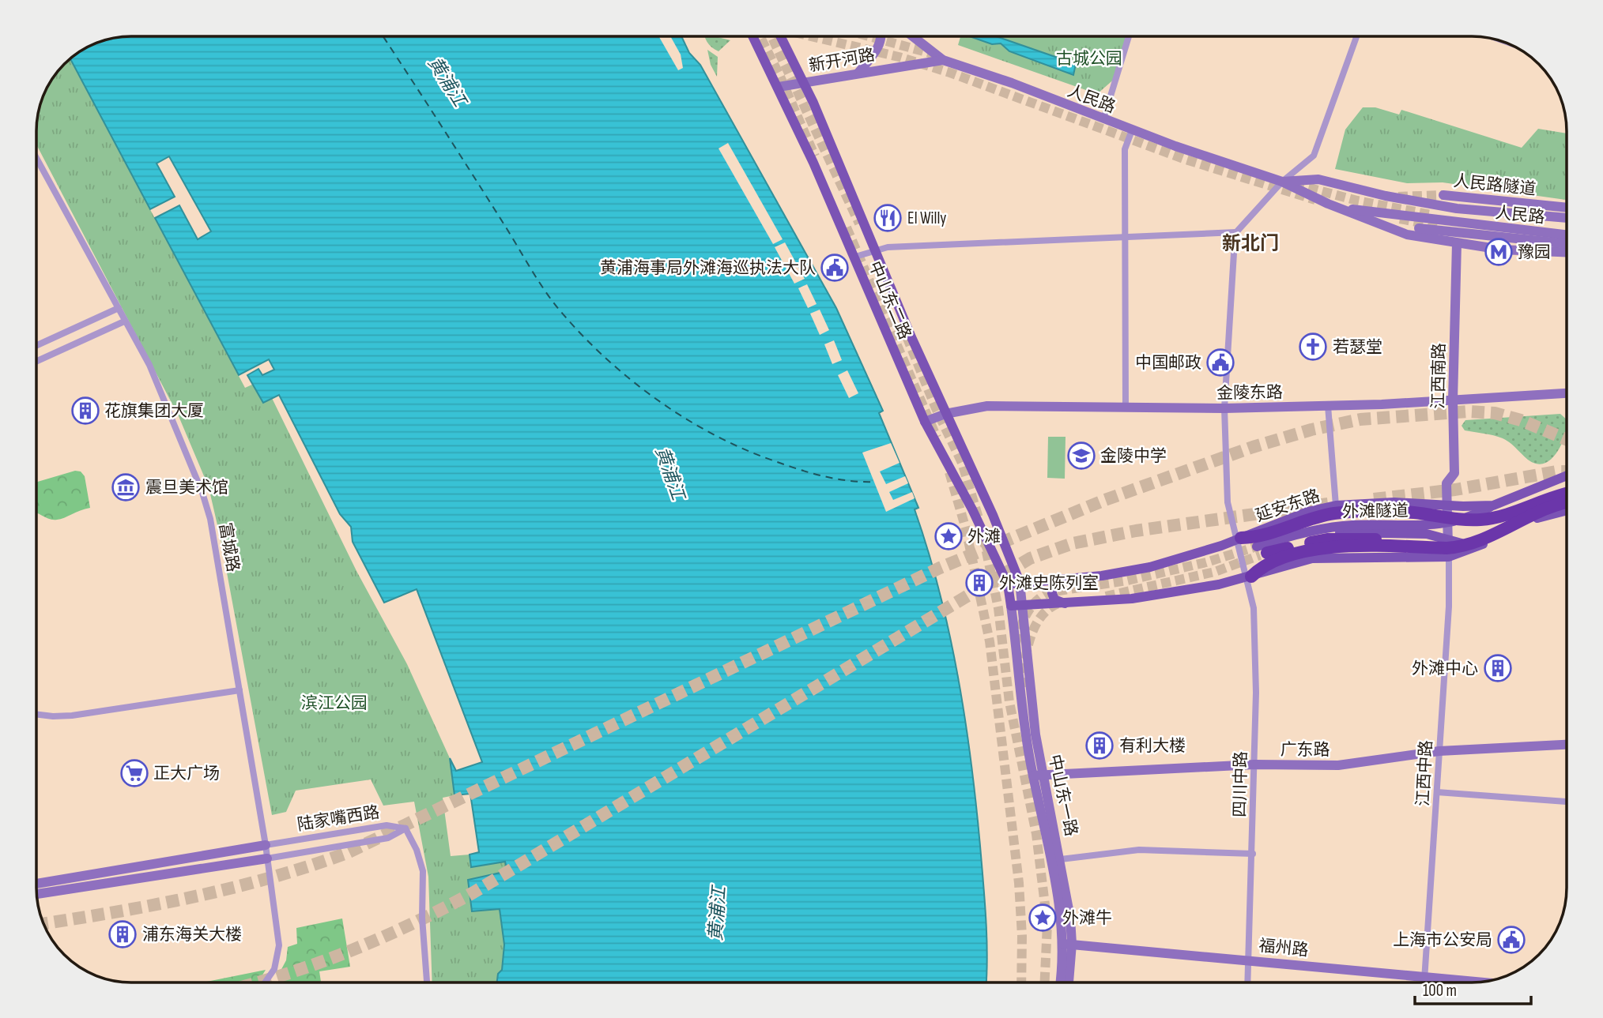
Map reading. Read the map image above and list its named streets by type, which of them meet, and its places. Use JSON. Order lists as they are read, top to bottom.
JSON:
{
  "streets": {
    "main road": [
      "新开河路",
      "人民路",
      "人民路隧道",
      "中山东二路",
      "江西南路",
      "金陵东路",
      "延安东路",
      "外滩隧道",
      "广东路",
      "中山东一路",
      "陆家嘴西路",
      "福州路"
    ],
    "street": ["富城路", "江西中路", "四川中路"]
  },
  "crossings": [
    ["新开河路", "人民路"],
    ["新开河路", "中山东二路"],
    ["人民路", "江西南路"],
    ["中山东二路", "金陵东路"],
    ["中山东二路", "中山东一路"],
    ["江西南路", "金陵东路"],
    ["江西南路", "延安东路"],
    ["江西南路", "外滩隧道"],
    ["江西南路", "江西中路"],
    ["金陵东路", "四川中路"],
    ["延安东路", "外滩隧道"],
    ["富城路", "陆家嘴西路"],
    ["广东路", "江西中路"],
    ["广东路", "四川中路"],
    ["广东路", "中山东一路"],
    ["江西中路", "福州路"],
    ["四川中路", "福州路"],
    ["中山东一路", "福州路"]
  ],
  "districts": ["新北门"],
  "water": ["黄浦江"],
  "parks": ["古城公园", "滨江公园"],
  "places": {
    "restaurant": ["El Willy"],
    "metro station": ["豫园"],
    "public building": ["黄浦海事局外滩海巡执法大队", "中国邮政", "上海市公安局"],
    "church": ["若瑟堂"],
    "building": [
      "花旗集团大厦",
      "外滩史陈列室",
      "外滩中心",
      "有利大楼",
      "浦东海关大楼"
    ],
    "school or university": ["金陵中学"],
    "museum": ["震旦美术馆"],
    "place": ["外滩", "外滩牛"],
    "supermarket": ["正大广场"]
  },
  "scale_bar": "100 m"
}
